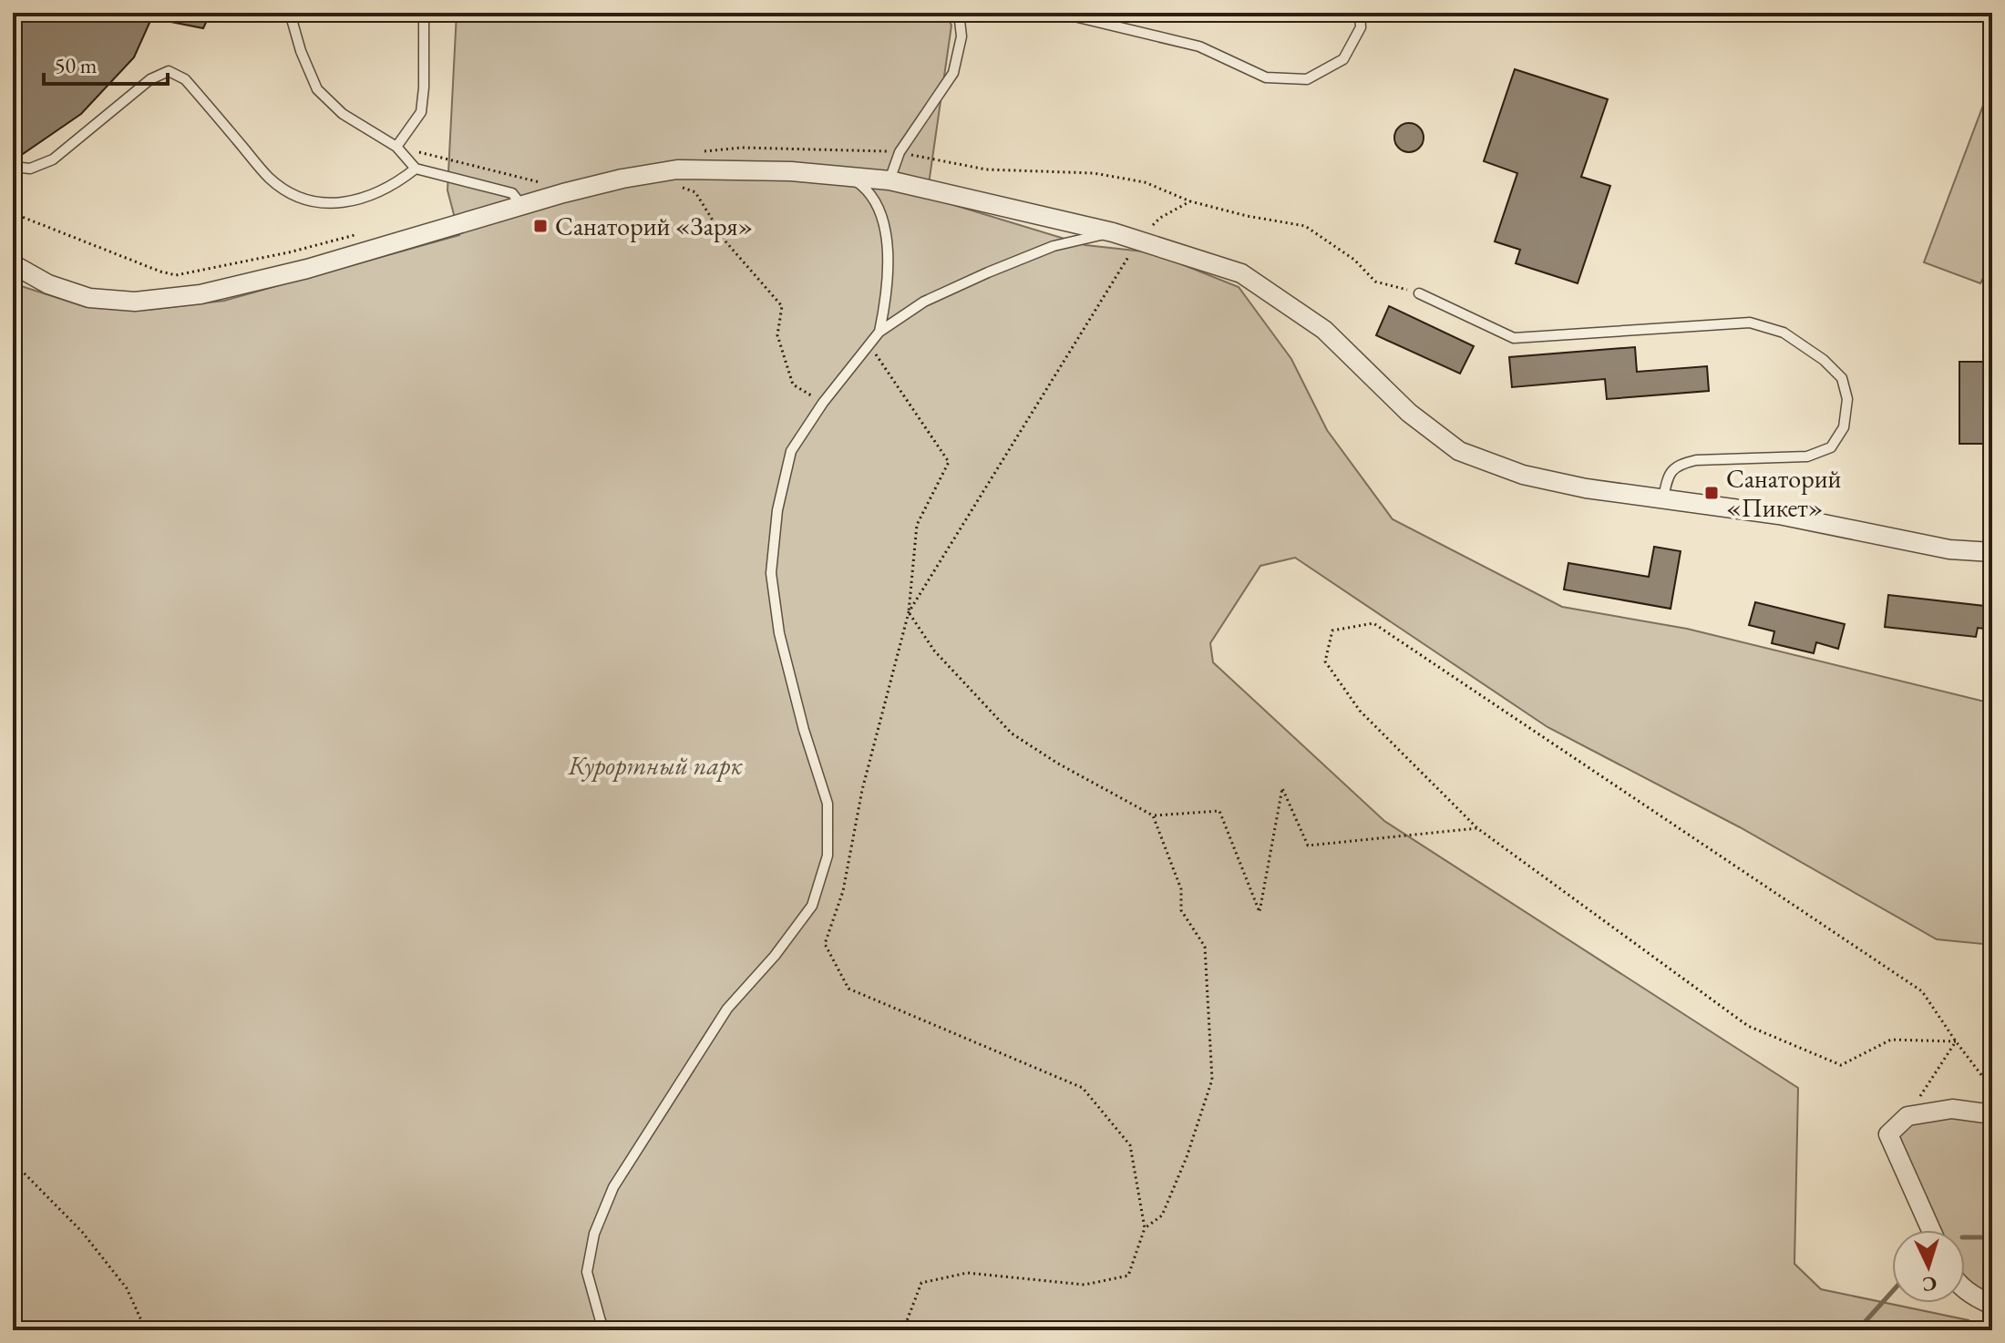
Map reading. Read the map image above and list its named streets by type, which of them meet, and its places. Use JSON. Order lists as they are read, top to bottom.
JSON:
{
  "parks": ["Курортный парк"],
  "places": {
    "transit": ["Санаторий «Заря»", "Санаторий «Пикет»"]
  },
  "scale_bar": "50 m",
  "north": "bottom"
}
